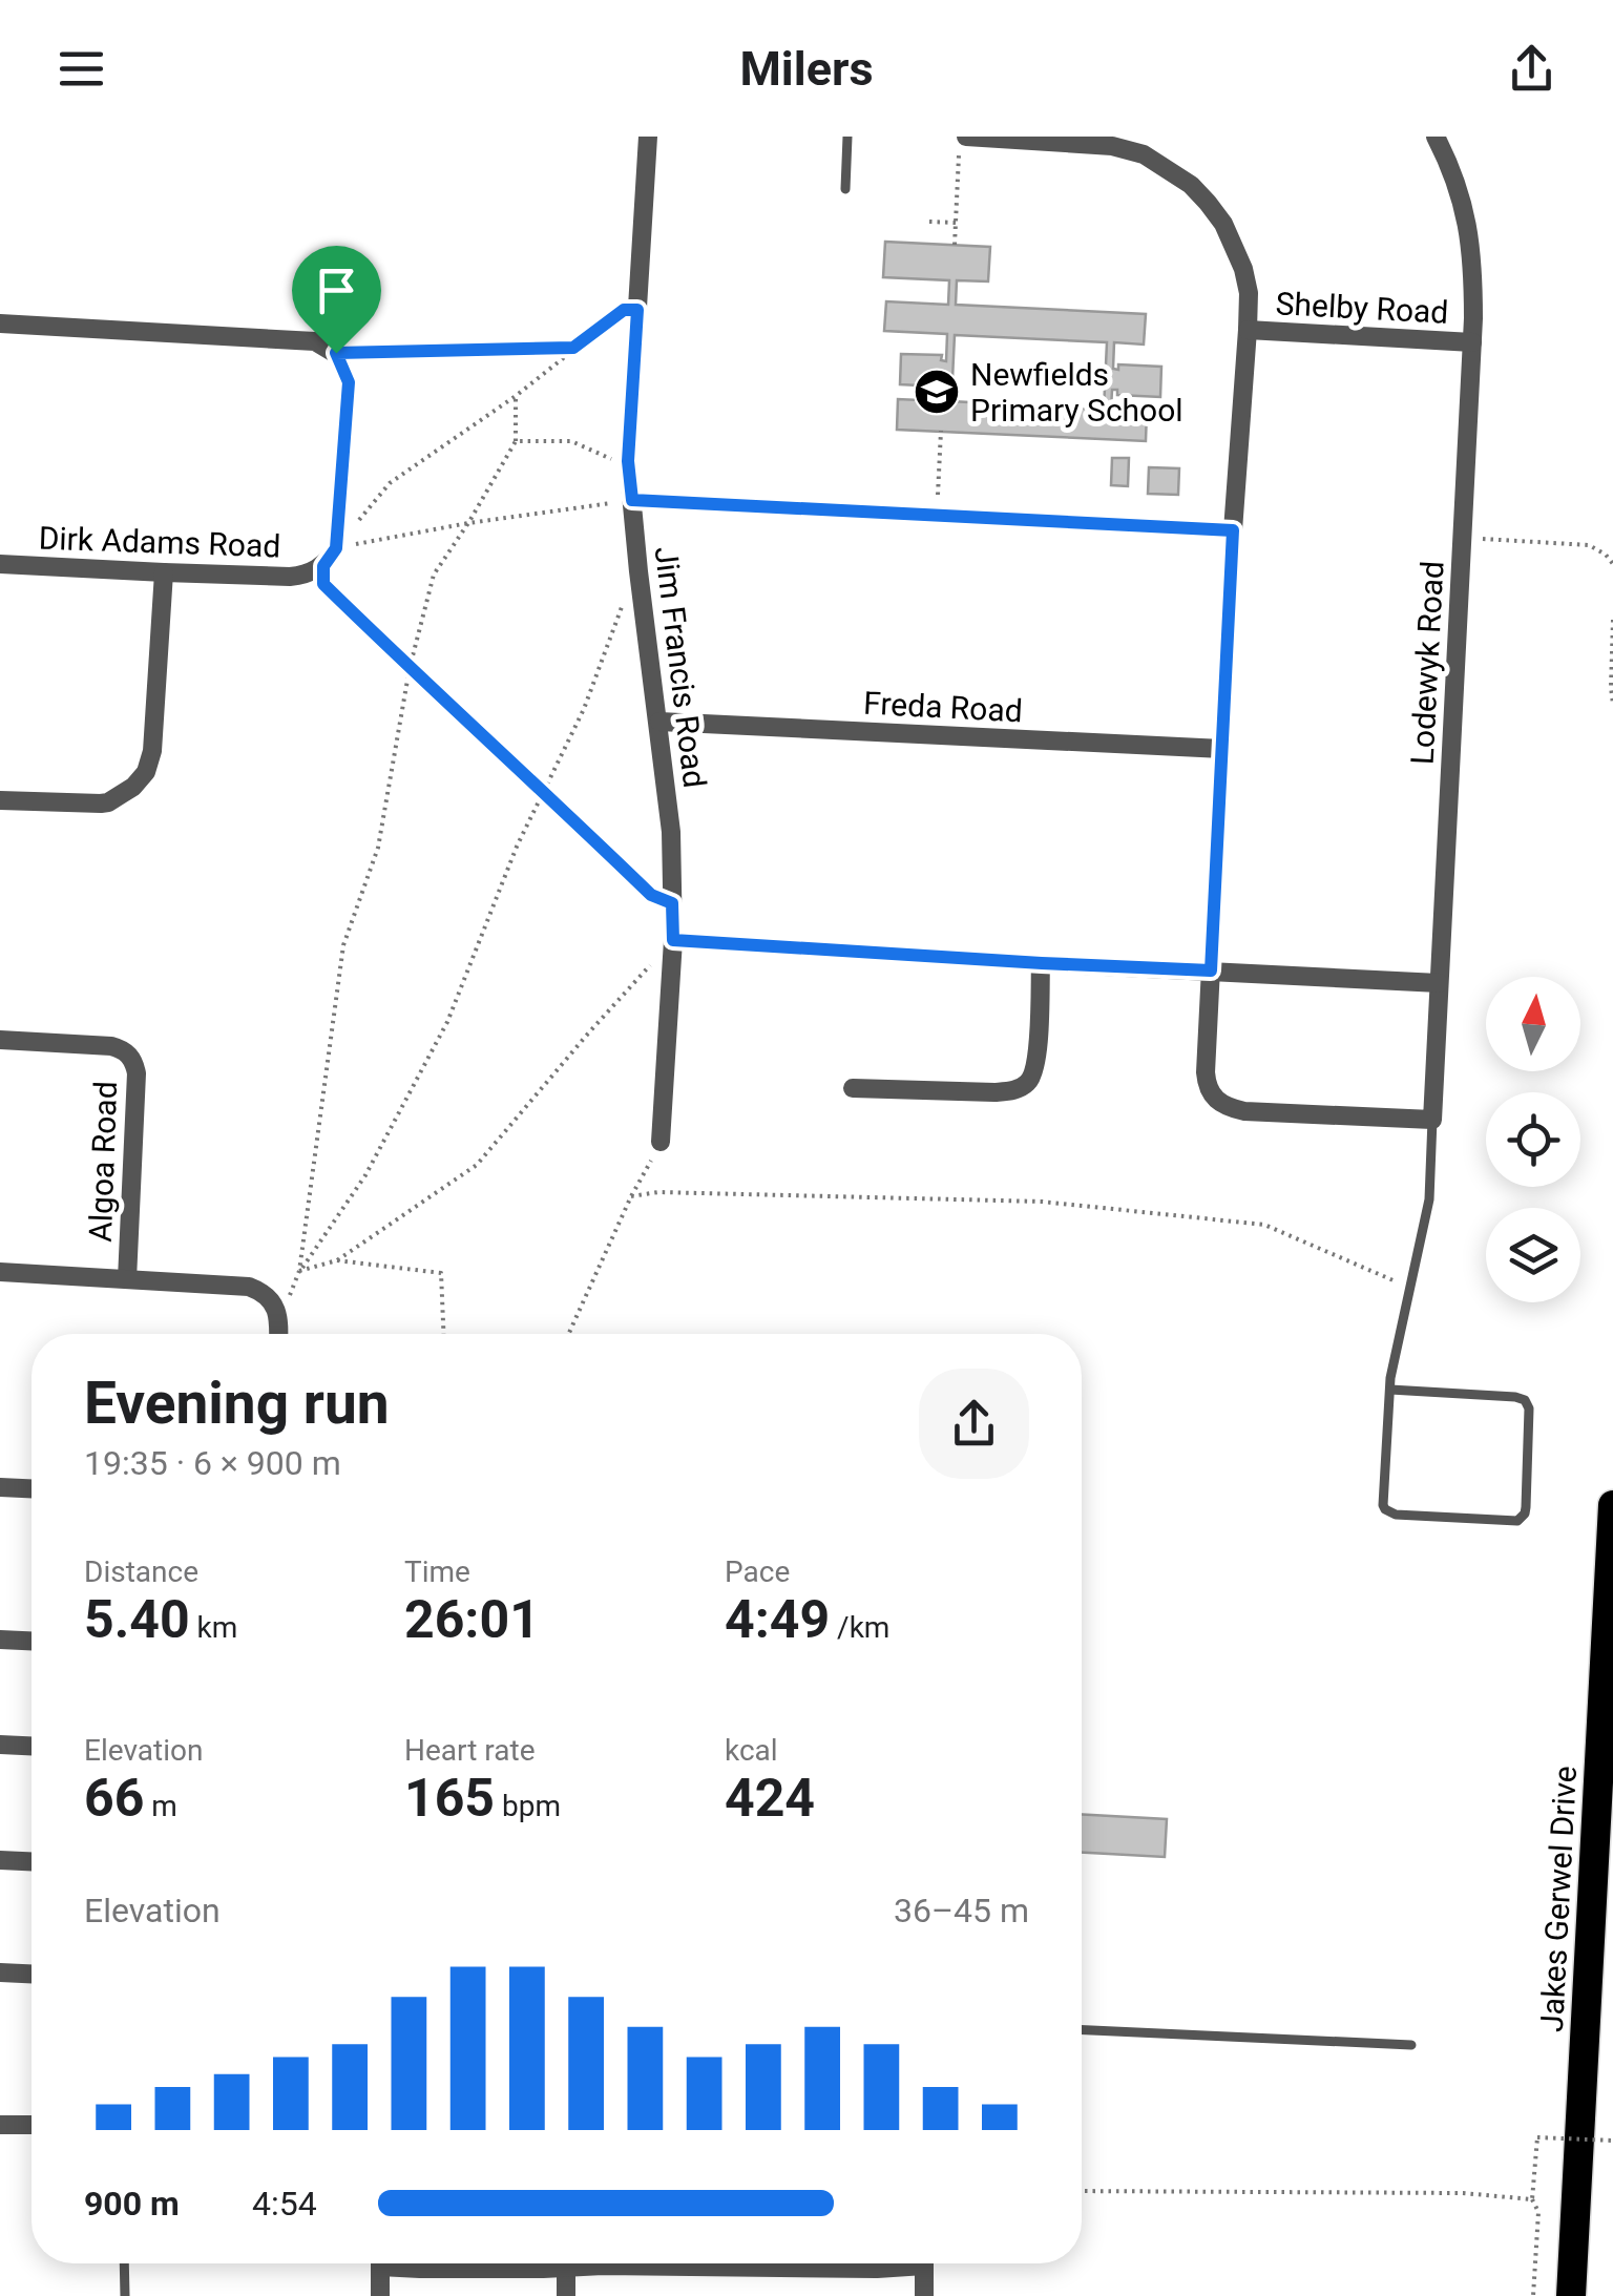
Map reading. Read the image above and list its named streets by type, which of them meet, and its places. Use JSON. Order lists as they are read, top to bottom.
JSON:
{
  "streets": {
    "highway": ["Jakes Gerwel Drive"],
    "street": [
      "Shelby Road",
      "Dirk Adams Road",
      "Lodewyk Road",
      "Jim Francis Road",
      "Freda Road",
      "Algoa Road"
    ]
  },
  "crossings": [
    ["Shelby Road", "Lodewyk Road"],
    ["Jim Francis Road", "Freda Road"]
  ],
  "places": {
    "school or university": ["Newfields Primary School"]
  },
  "north": "top",
  "page": {
    "header": "Milers",
    "heading": ["Evening run", "19:35 · 6 × 900 m"],
    "stats": [
      ["Distance", "5.40 km"],
      ["Time", "26:01"],
      ["Pace", "4:49 /km"],
      ["Elevation", "66 m"],
      ["Heart rate", "165 bpm"],
      ["kcal", "424"]
    ],
    "chart": ["Elevation", "36–45 m"],
    "list": [
      {
        "name": "900 m",
        "note": "4:54"
      }
    ]
  }
}
